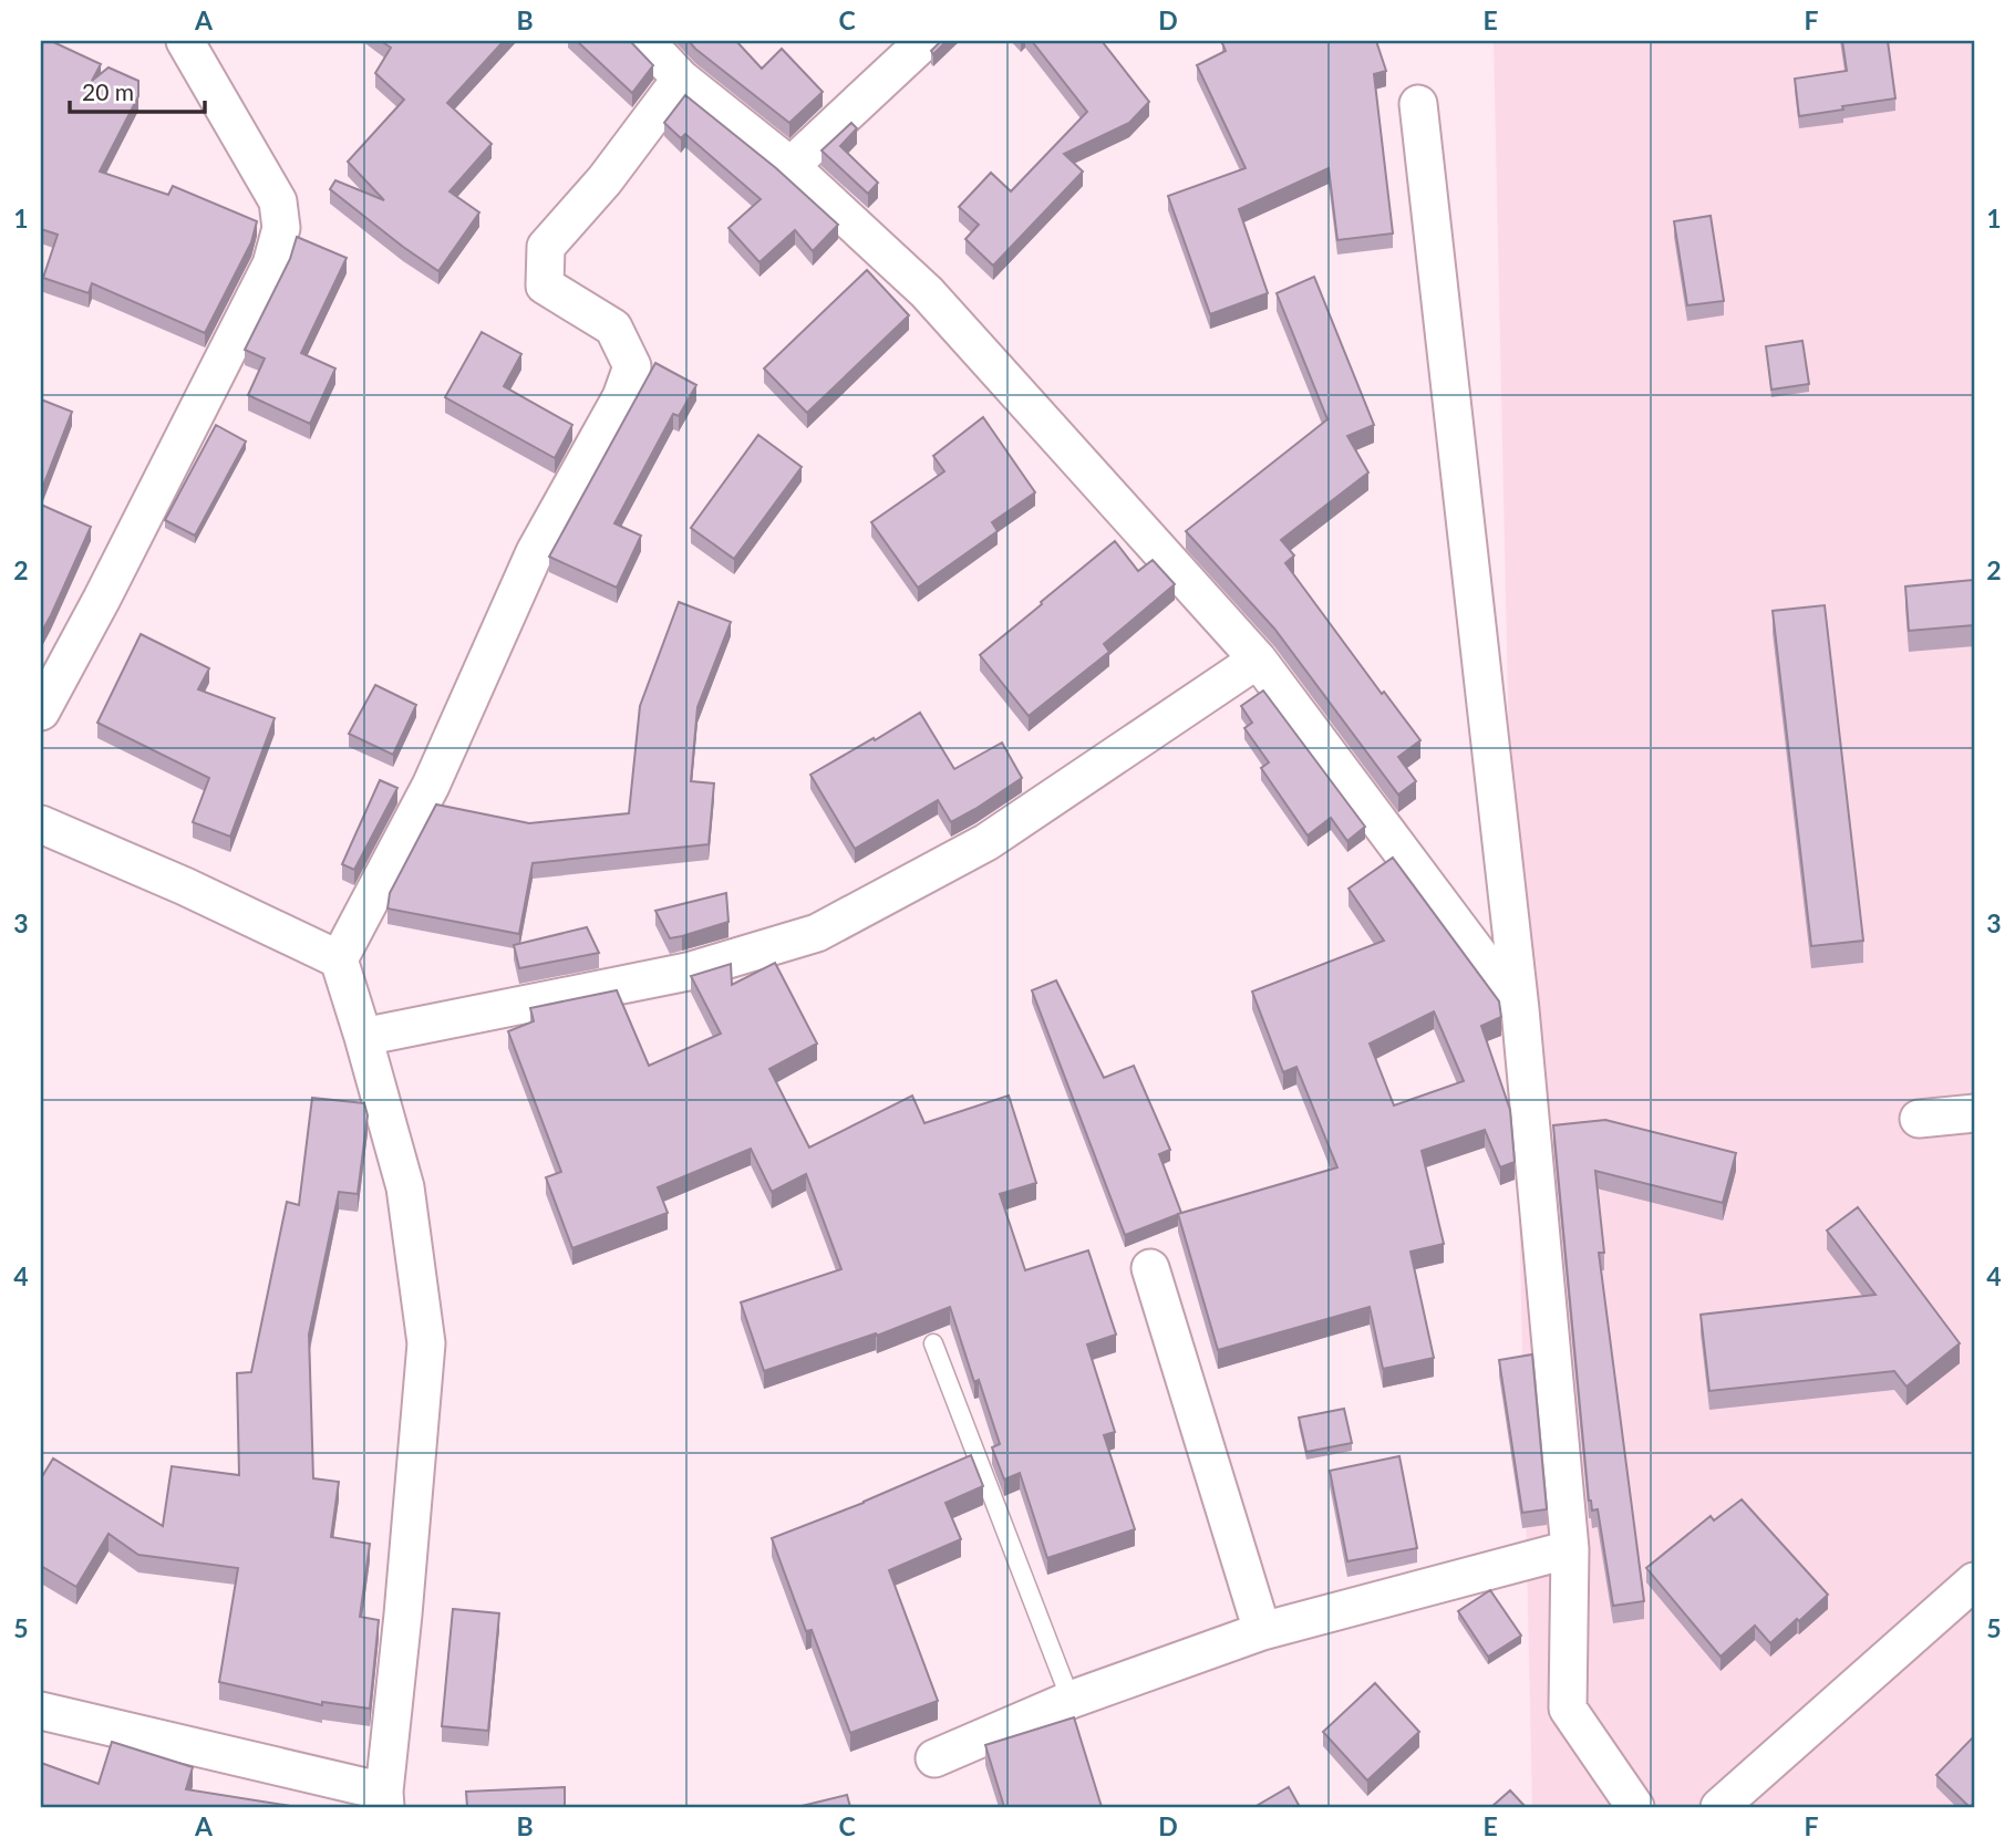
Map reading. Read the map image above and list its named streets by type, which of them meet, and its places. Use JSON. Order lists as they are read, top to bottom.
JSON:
{
  "scale_bar": "20 m",
  "grid": {
    "columns": [
      "A",
      "B",
      "C",
      "D",
      "E",
      "F"
    ],
    "rows": [
      "1",
      "2",
      "3",
      "4",
      "5"
    ]
  }
}
